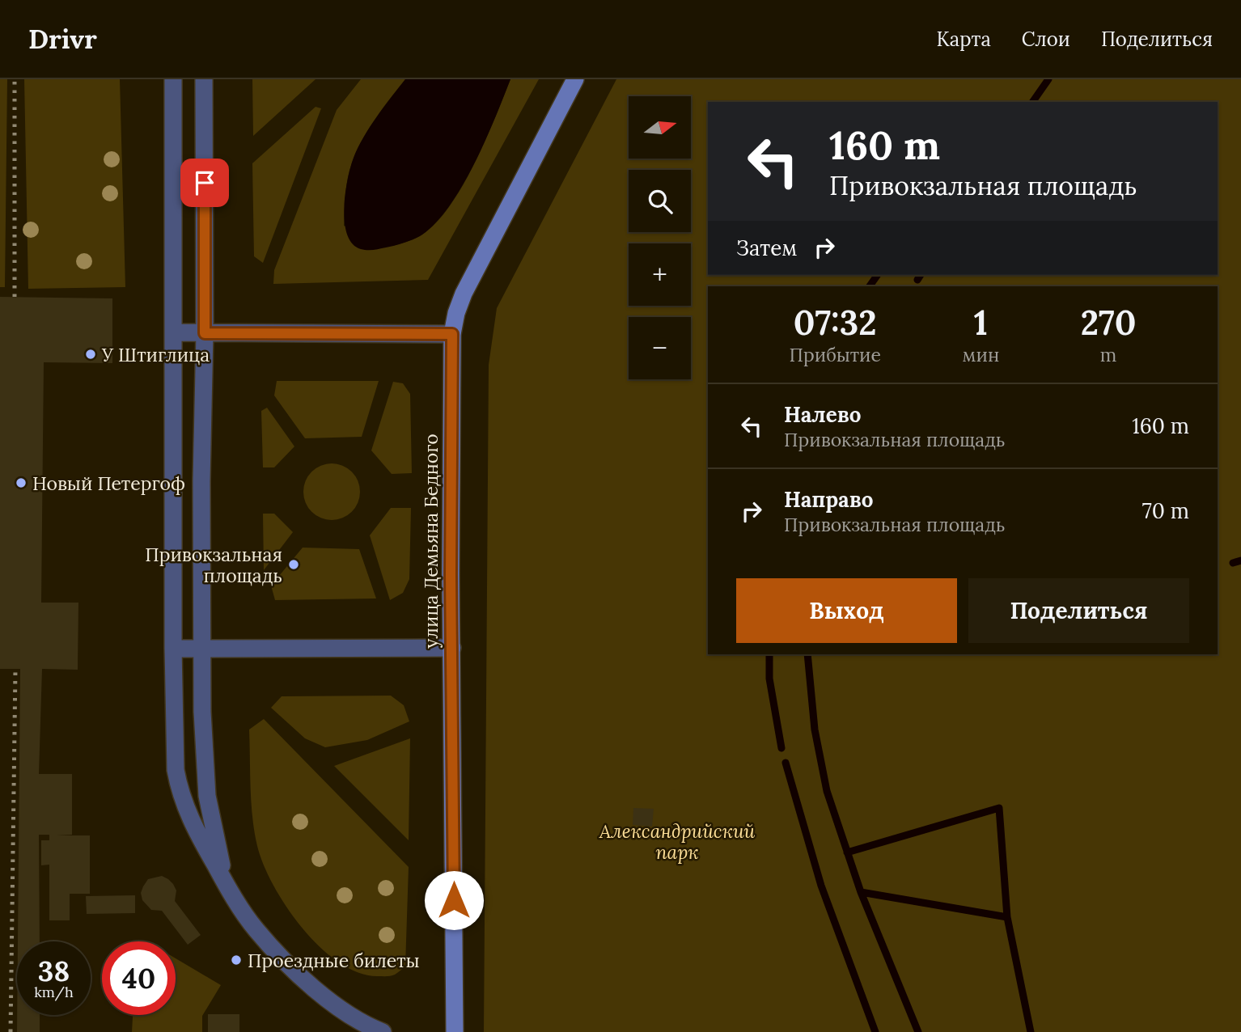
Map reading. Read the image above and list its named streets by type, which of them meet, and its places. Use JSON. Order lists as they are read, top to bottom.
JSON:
{
  "streets": {
    "street": ["улица Демьяна Бедного"]
  },
  "parks": ["Александрийский парк"],
  "places": [
    "У Штиглица",
    "Новый Петергоф",
    "Привокзальная площадь",
    "Проездные билеты"
  ],
  "north": "right",
  "page": {
    "header": "Drivr",
    "nav": ["Карта", "Слои", "Поделиться"],
    "map_buttons": ["+", "−"],
    "turn": ["160 m", "Привокзальная площадь"],
    "then": "Затем",
    "eta": [
      "07:32",
      "Прибытие",
      "1",
      "мин",
      "270",
      "m"
    ],
    "list": [
      {
        "name": "Налево",
        "note": "Привокзальная площадь",
        "value": "160 m"
      },
      {
        "name": "Направо",
        "note": "Привокзальная площадь",
        "value": "70 m"
      }
    ],
    "buttons": ["Выход", "Поделиться"],
    "speed": "38 km/h",
    "limit": "40"
  }
}
